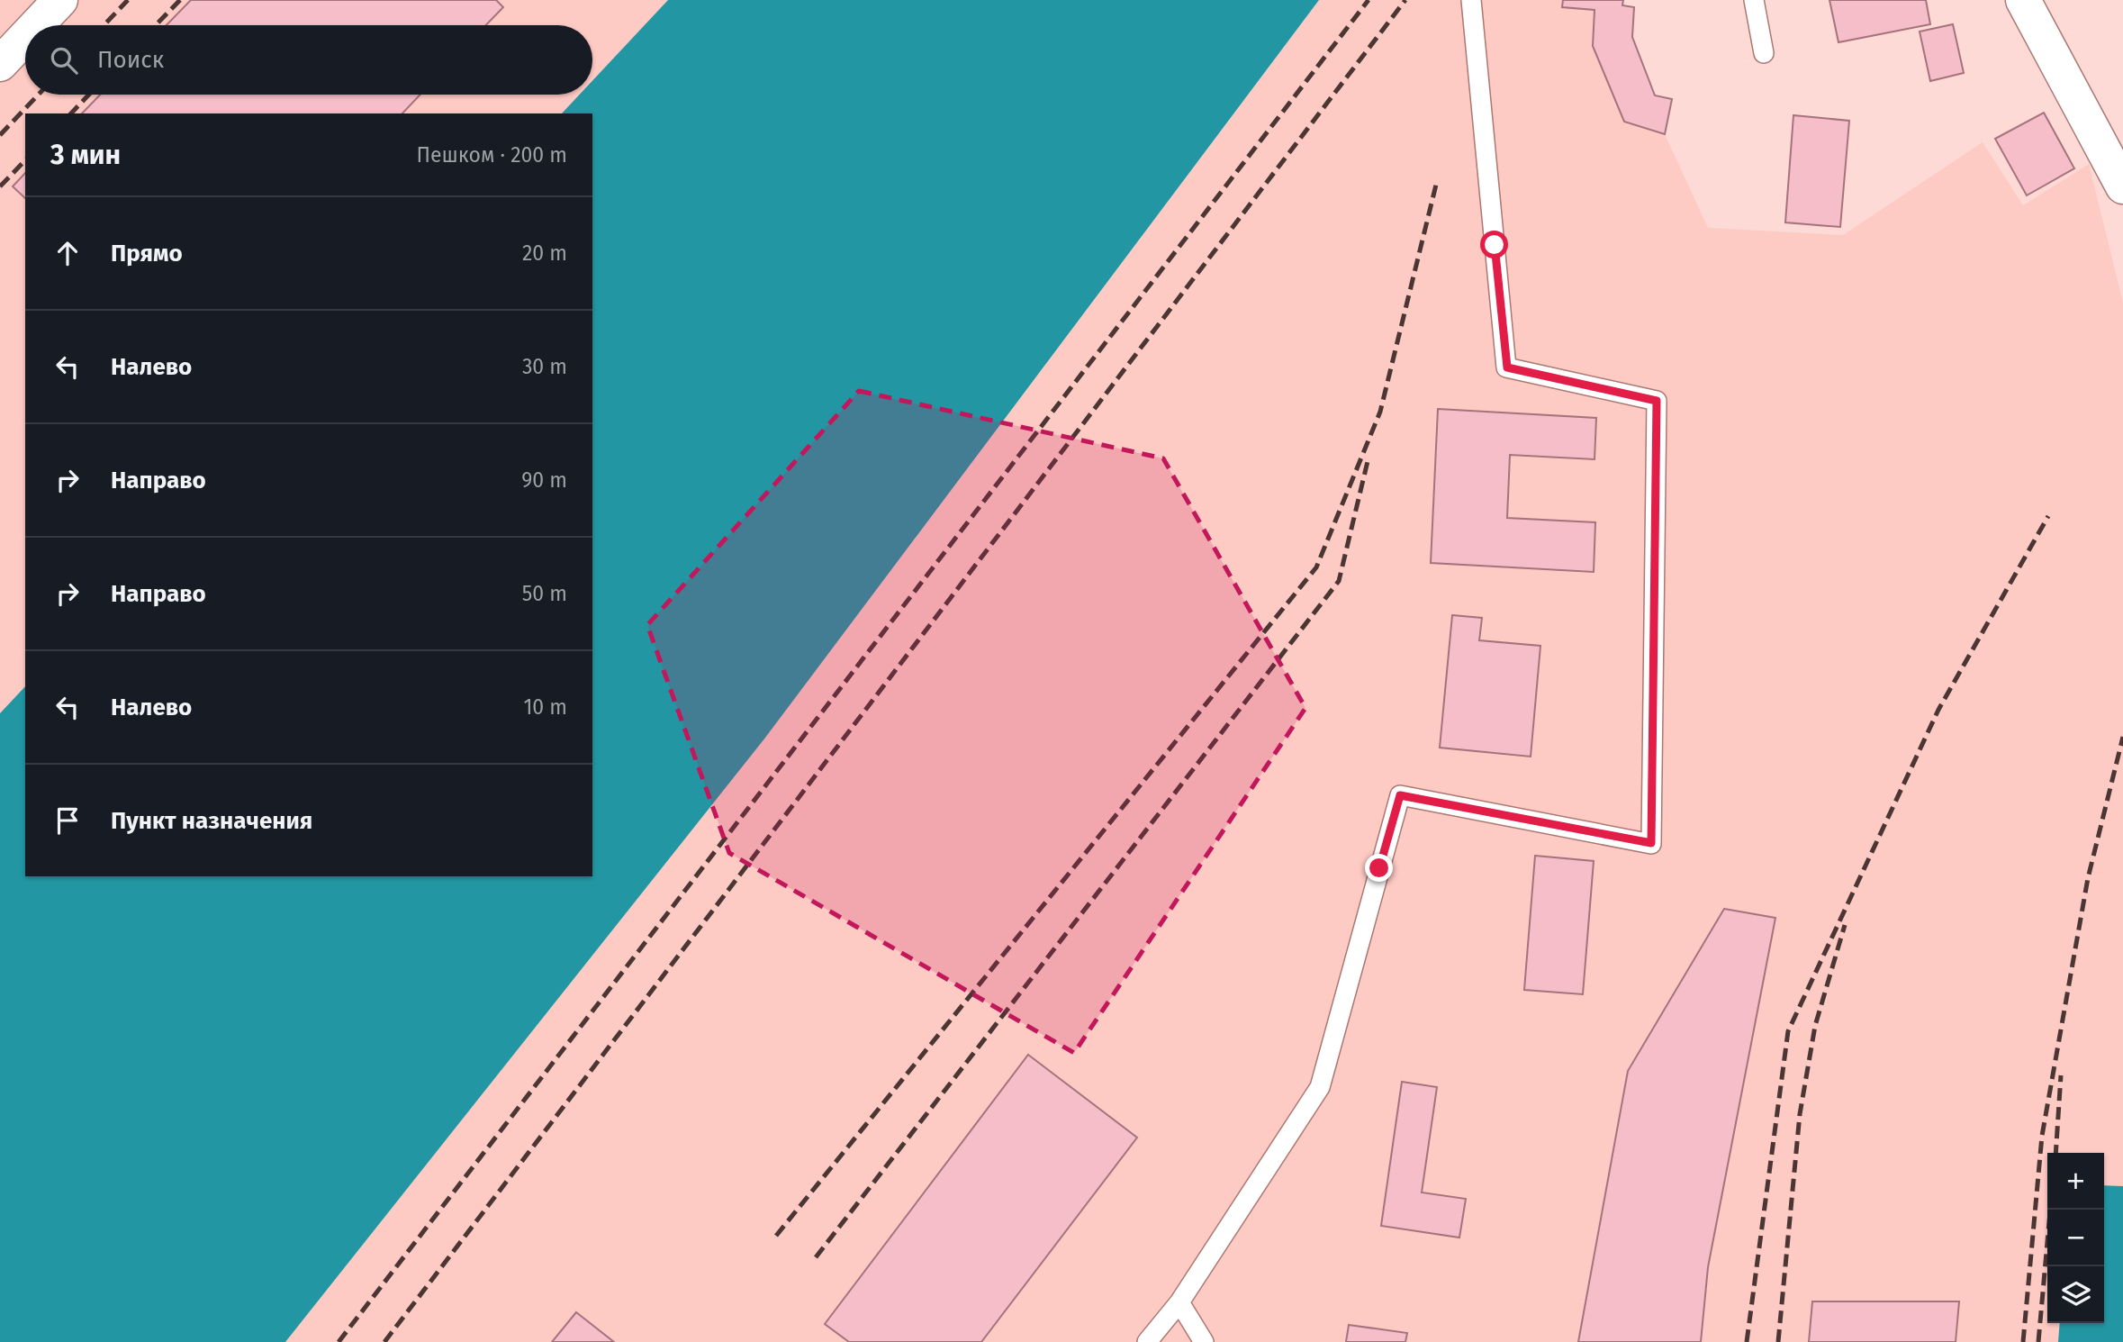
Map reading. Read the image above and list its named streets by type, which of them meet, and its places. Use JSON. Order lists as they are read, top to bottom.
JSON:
{
  "page": {
    "search": "Поиск",
    "heading": ["3 мин", "Пешком · 200 m"],
    "list": [
      ["Прямо", "20 m"],
      ["Налево", "30 m"],
      ["Направо", "90 m"],
      ["Направо", "50 m"],
      ["Налево", "10 m"],
      "Пункт назначения"
    ],
    "map_buttons": ["+", "−"]
  }
}
